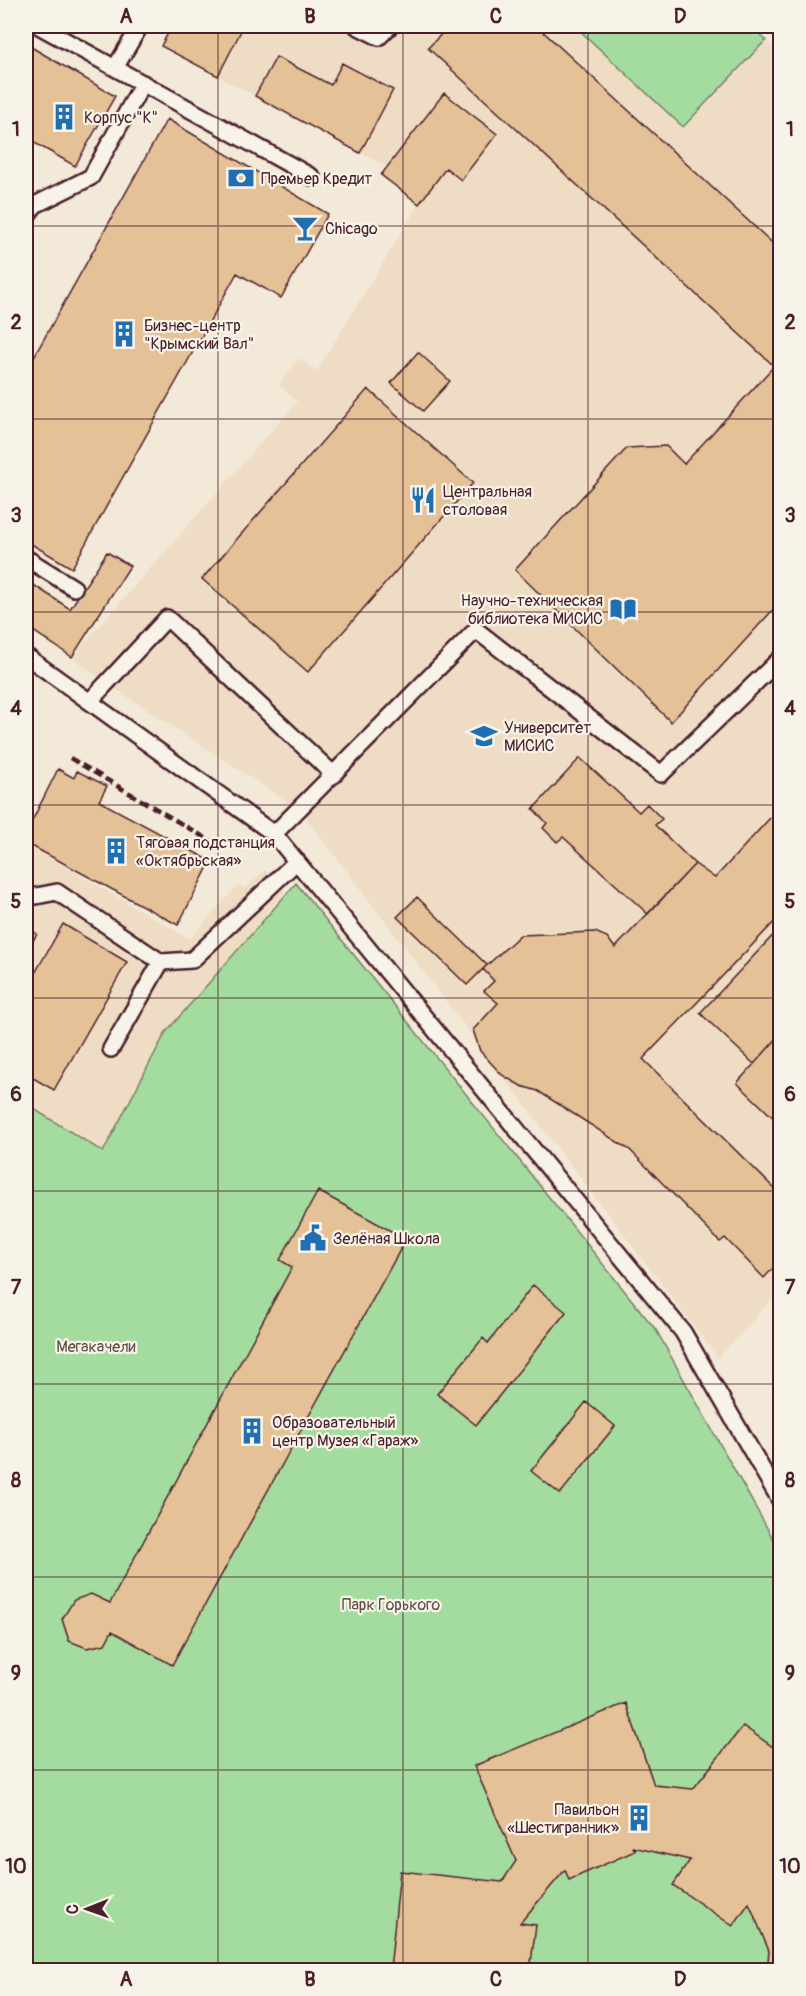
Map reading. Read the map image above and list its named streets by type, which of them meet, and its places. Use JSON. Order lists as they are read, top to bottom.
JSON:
{
  "parks": ["Мегакачели", "Парк Горького"],
  "places": {
    "building": [
      "Корпус \"К\"",
      "Бизнес-центр \"Крымский Вал\"",
      "Тяговая подстанция «Октябрьская»",
      "Образовательный центр Музея «Гараж»",
      "Павильон «Шестигранник»"
    ],
    "bank": ["Премьер Кредит"],
    "bar": ["Chicago"],
    "restaurant": ["Центральная столовая"],
    "library": ["Научно-техническая библиотека МИСИС"],
    "school or university": ["Университет МИСИС"],
    "public building": ["Зелёная Школа"]
  },
  "north": "left",
  "grid": {
    "columns": [
      "A",
      "B",
      "C",
      "D"
    ],
    "rows": [
      "1",
      "2",
      "3",
      "4",
      "5",
      "6",
      "7",
      "8",
      "9",
      "10"
    ]
  }
}
